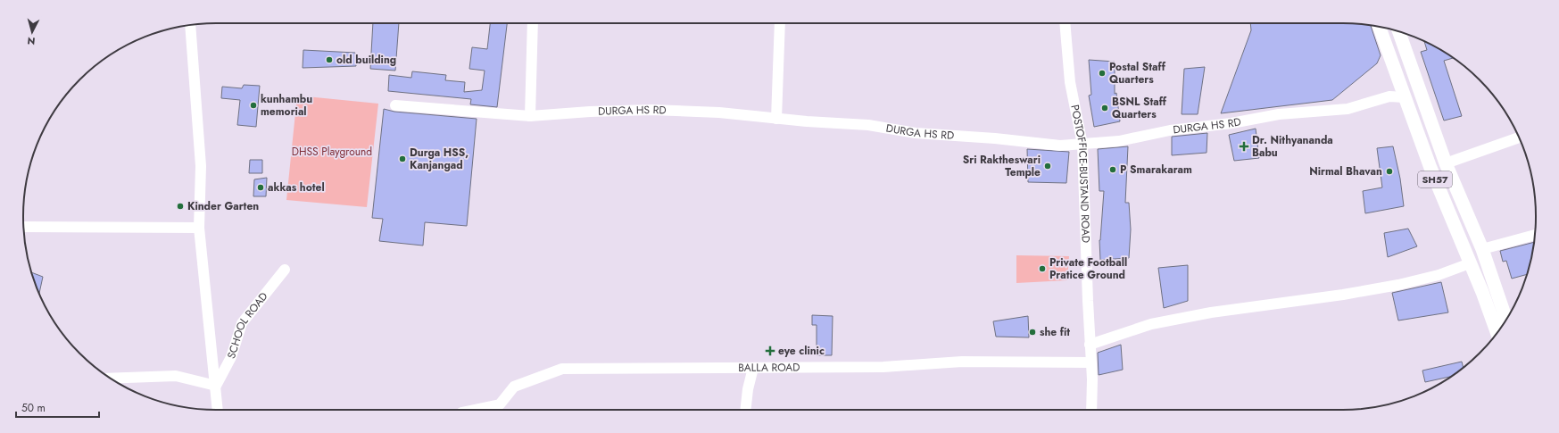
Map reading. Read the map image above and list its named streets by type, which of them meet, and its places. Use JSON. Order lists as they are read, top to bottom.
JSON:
{
  "streets": {
    "main road": ["SH57"],
    "street": [
      "DURGA HS RD",
      "POSTOFFICE-BUSTAND ROAD",
      "SCHOOL ROAD",
      "BALLA ROAD"
    ]
  },
  "crossings": [
    ["DURGA HS RD", "POSTOFFICE-BUSTAND ROAD"],
    ["DURGA HS RD", "SH57"],
    ["POSTOFFICE-BUSTAND ROAD", "BALLA ROAD"]
  ],
  "parks": ["DHSS Playground"],
  "places": {
    "other": [
      "old building",
      "Postal Staff Quarters",
      "kunhambu memorial",
      "BSNL Staff Quarters",
      "Durga HSS, Kanjangad",
      "Sri Raktheswari Temple",
      "P Smarakaram",
      "Nirmal Bhavan",
      "akkas hotel",
      "Kinder Garten",
      "Private Football Pratice Ground",
      "she fit"
    ],
    "health": ["Dr. Nithyananda Babu", "eye clinic"]
  },
  "scale_bar": "50 m",
  "north": "bottom"
}
